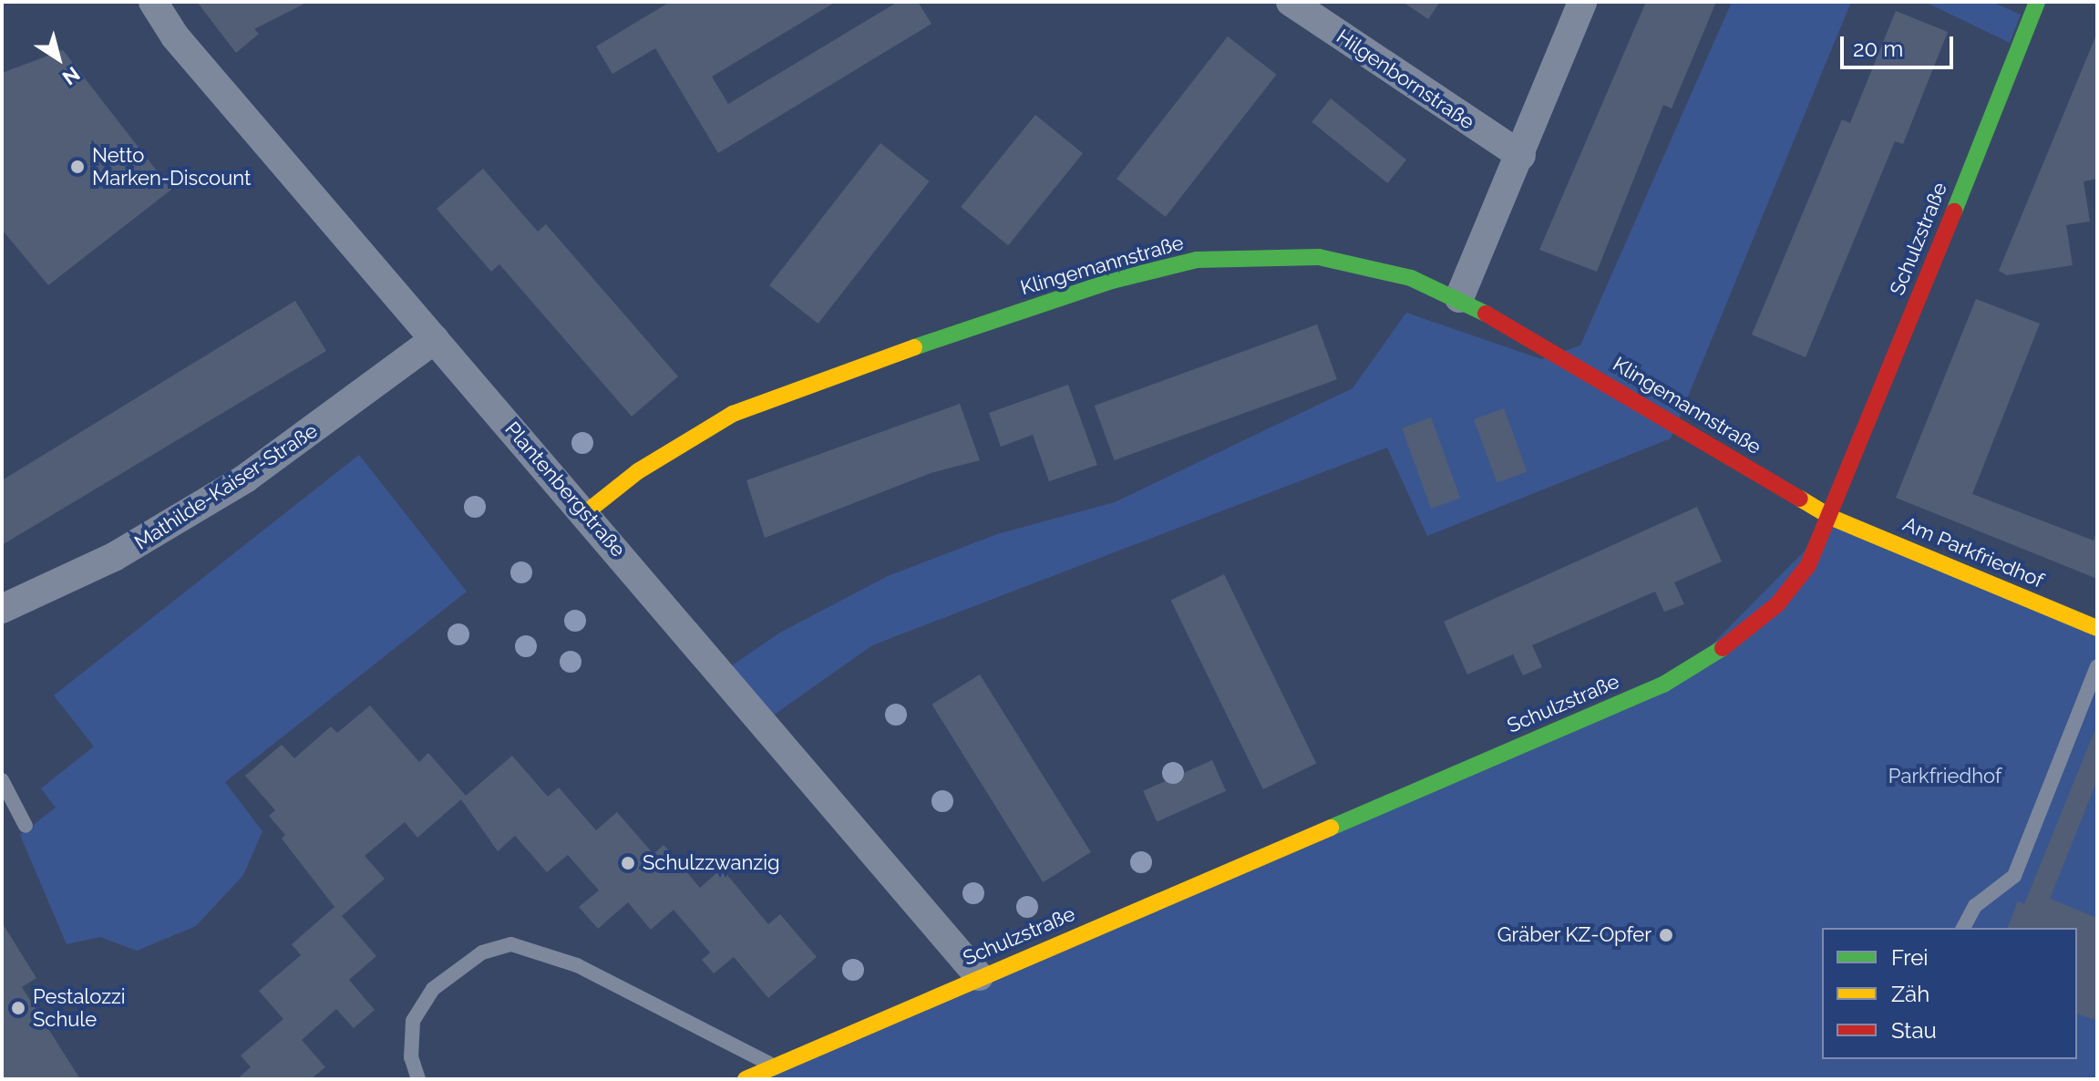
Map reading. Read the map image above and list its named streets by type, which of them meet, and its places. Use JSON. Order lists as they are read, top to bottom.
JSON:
{
  "streets": {
    "street": [
      "Hilgenbornstraße",
      "Schulzstraße",
      "Klingemannstraße",
      "Mathilde-Kaiser-Straße",
      "Plantenbergstraße",
      "Am Parkfriedhof"
    ]
  },
  "crossings": [
    ["Schulzstraße", "Klingemannstraße"],
    ["Schulzstraße", "Plantenbergstraße"],
    ["Schulzstraße", "Am Parkfriedhof"],
    ["Klingemannstraße", "Plantenbergstraße"],
    ["Klingemannstraße", "Am Parkfriedhof"],
    ["Mathilde-Kaiser-Straße", "Plantenbergstraße"]
  ],
  "parks": ["Parkfriedhof"],
  "places": [
    "Netto Marken-Discount",
    "Schulzzwanzig",
    "Gräber KZ-Opfer",
    "Pestalozzi Schule"
  ],
  "legend": ["Frei", "Zäh", "Stau"],
  "scale_bar": "20 m",
  "north": "bottom right"
}
